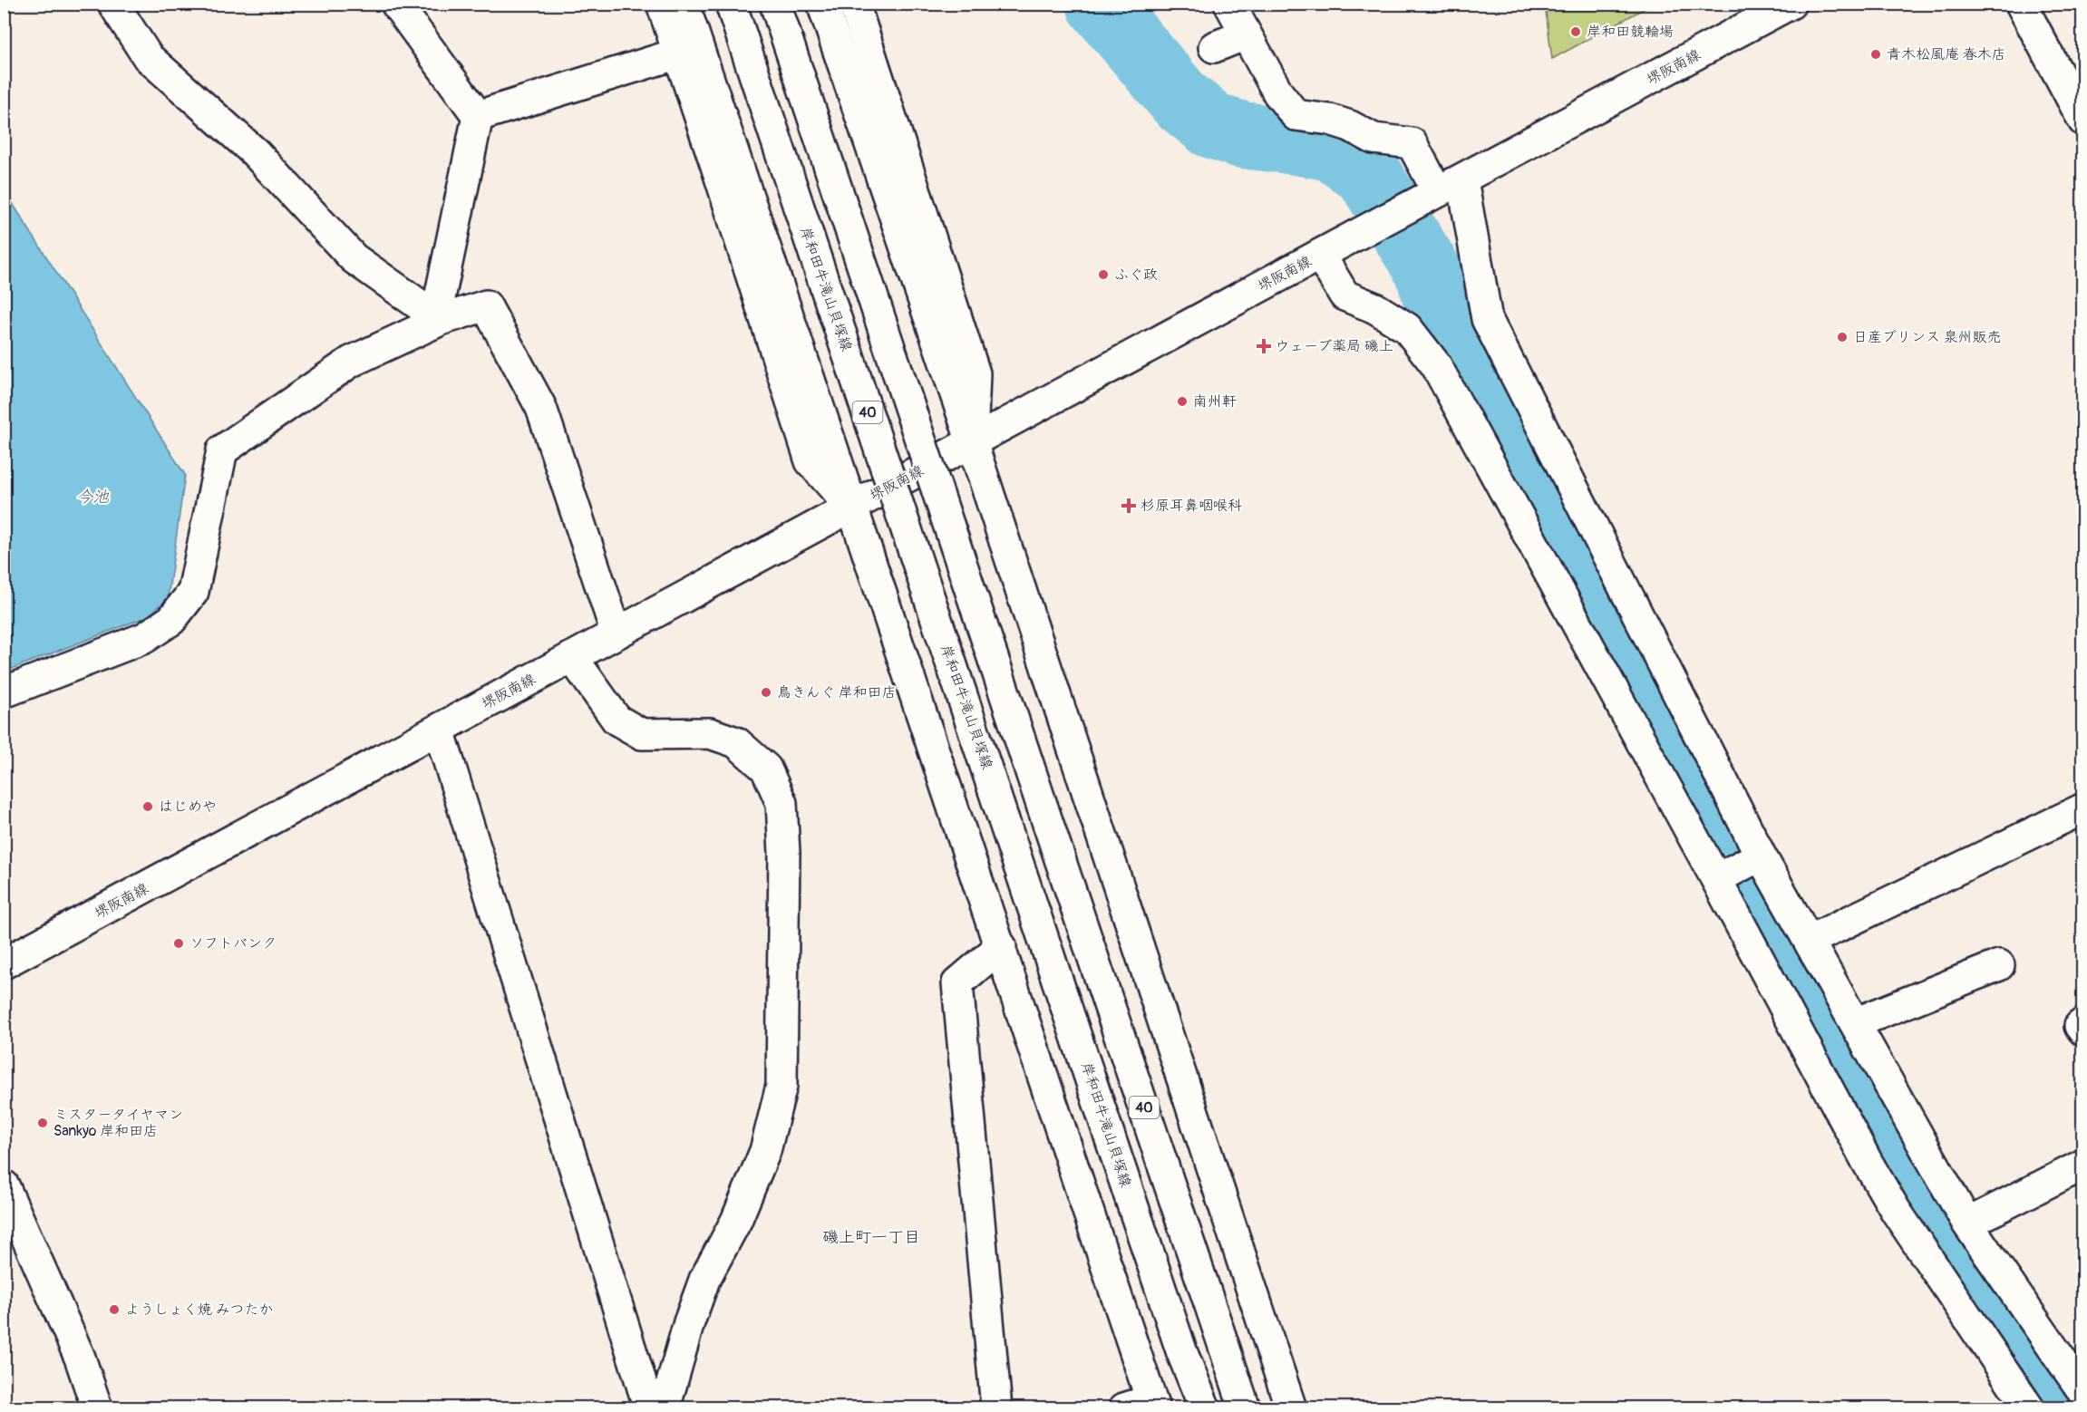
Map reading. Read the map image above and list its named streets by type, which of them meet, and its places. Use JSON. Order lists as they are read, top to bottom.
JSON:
{
  "streets": {
    "street": ["堺阪南線", "岸和田牛滝山貝塚線", "40"]
  },
  "districts": ["磯上町一丁目"],
  "water": ["今池"],
  "places": {
    "other": [
      "岸和田競輪場",
      "青木松風庵 春木店",
      "ふぐ政",
      "日産プリンス 泉州販売",
      "南州軒",
      "鳥きんぐ 岸和田店",
      "はじめや",
      "ソフトバンク",
      "ミスタータイヤマン Sankyo 岸和田店",
      "ようしょく焼 みつたか"
    ],
    "health": ["ウェーブ薬局 磯上", "杉原耳鼻咽喉科"]
  }
}
